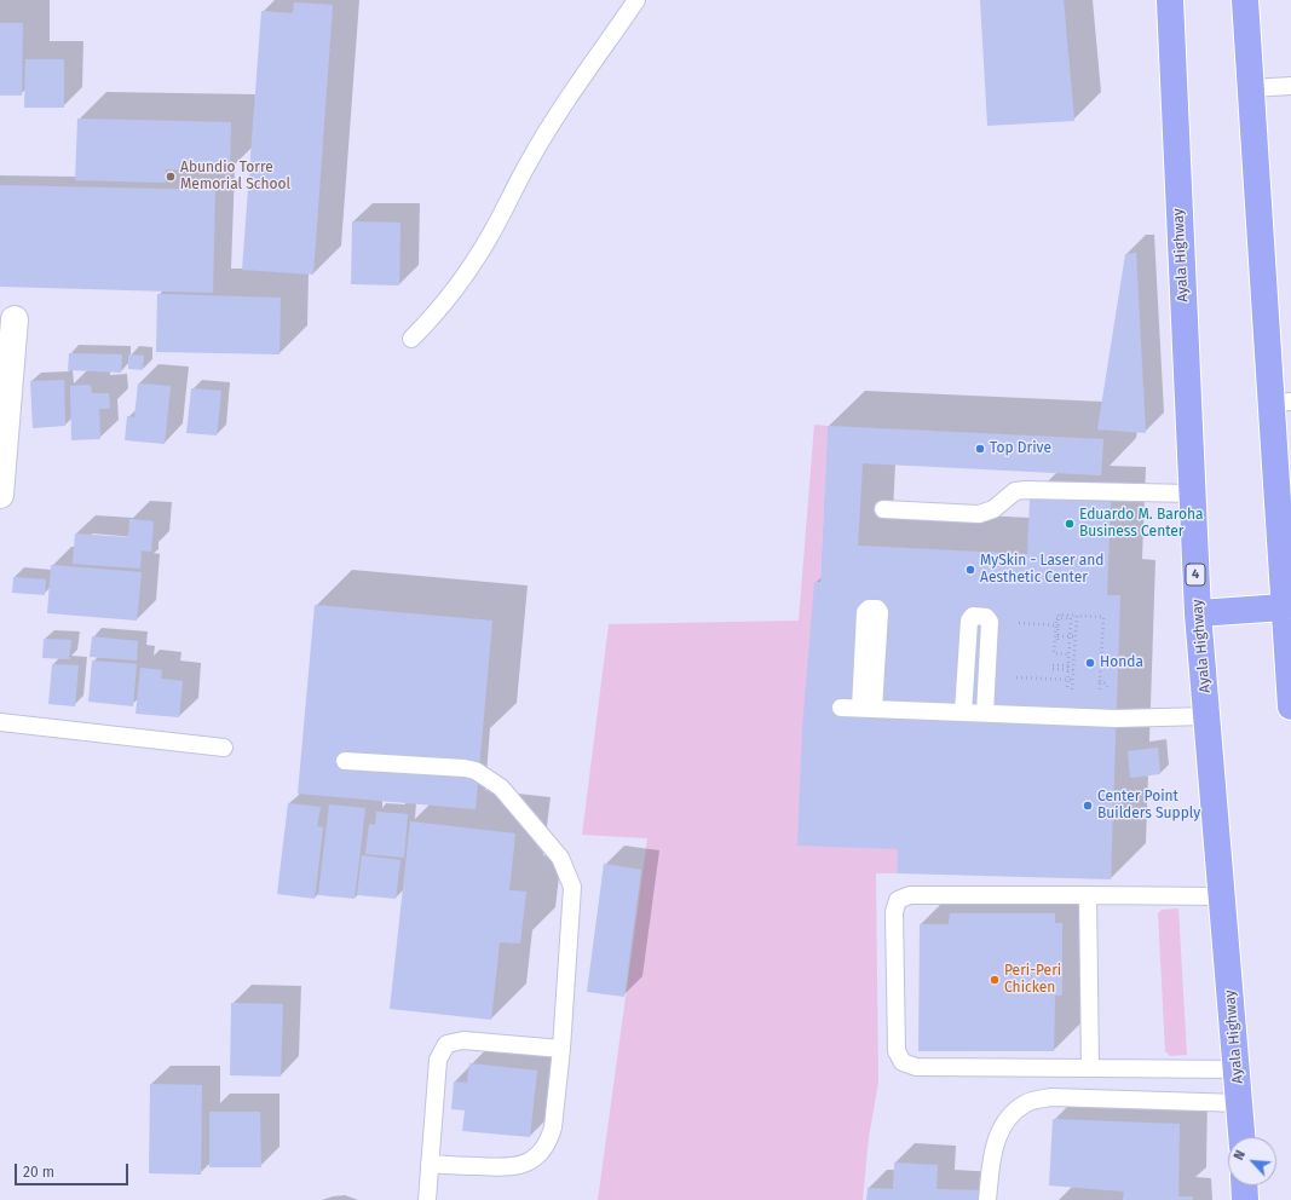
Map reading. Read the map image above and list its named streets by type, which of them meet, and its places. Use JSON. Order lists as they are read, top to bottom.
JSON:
{
  "streets": {
    "highway": ["Ayala Highway", "4"]
  },
  "places": [
    "Abundio Torre Memorial School",
    "Top Drive",
    "Eduardo M. Baroha Business Center",
    "MySkin - Laser and Aesthetic Center",
    "Honda",
    "Center Point Builders Supply",
    "Peri-Peri Chicken"
  ],
  "scale_bar": "20 m",
  "north": "top left"
}
